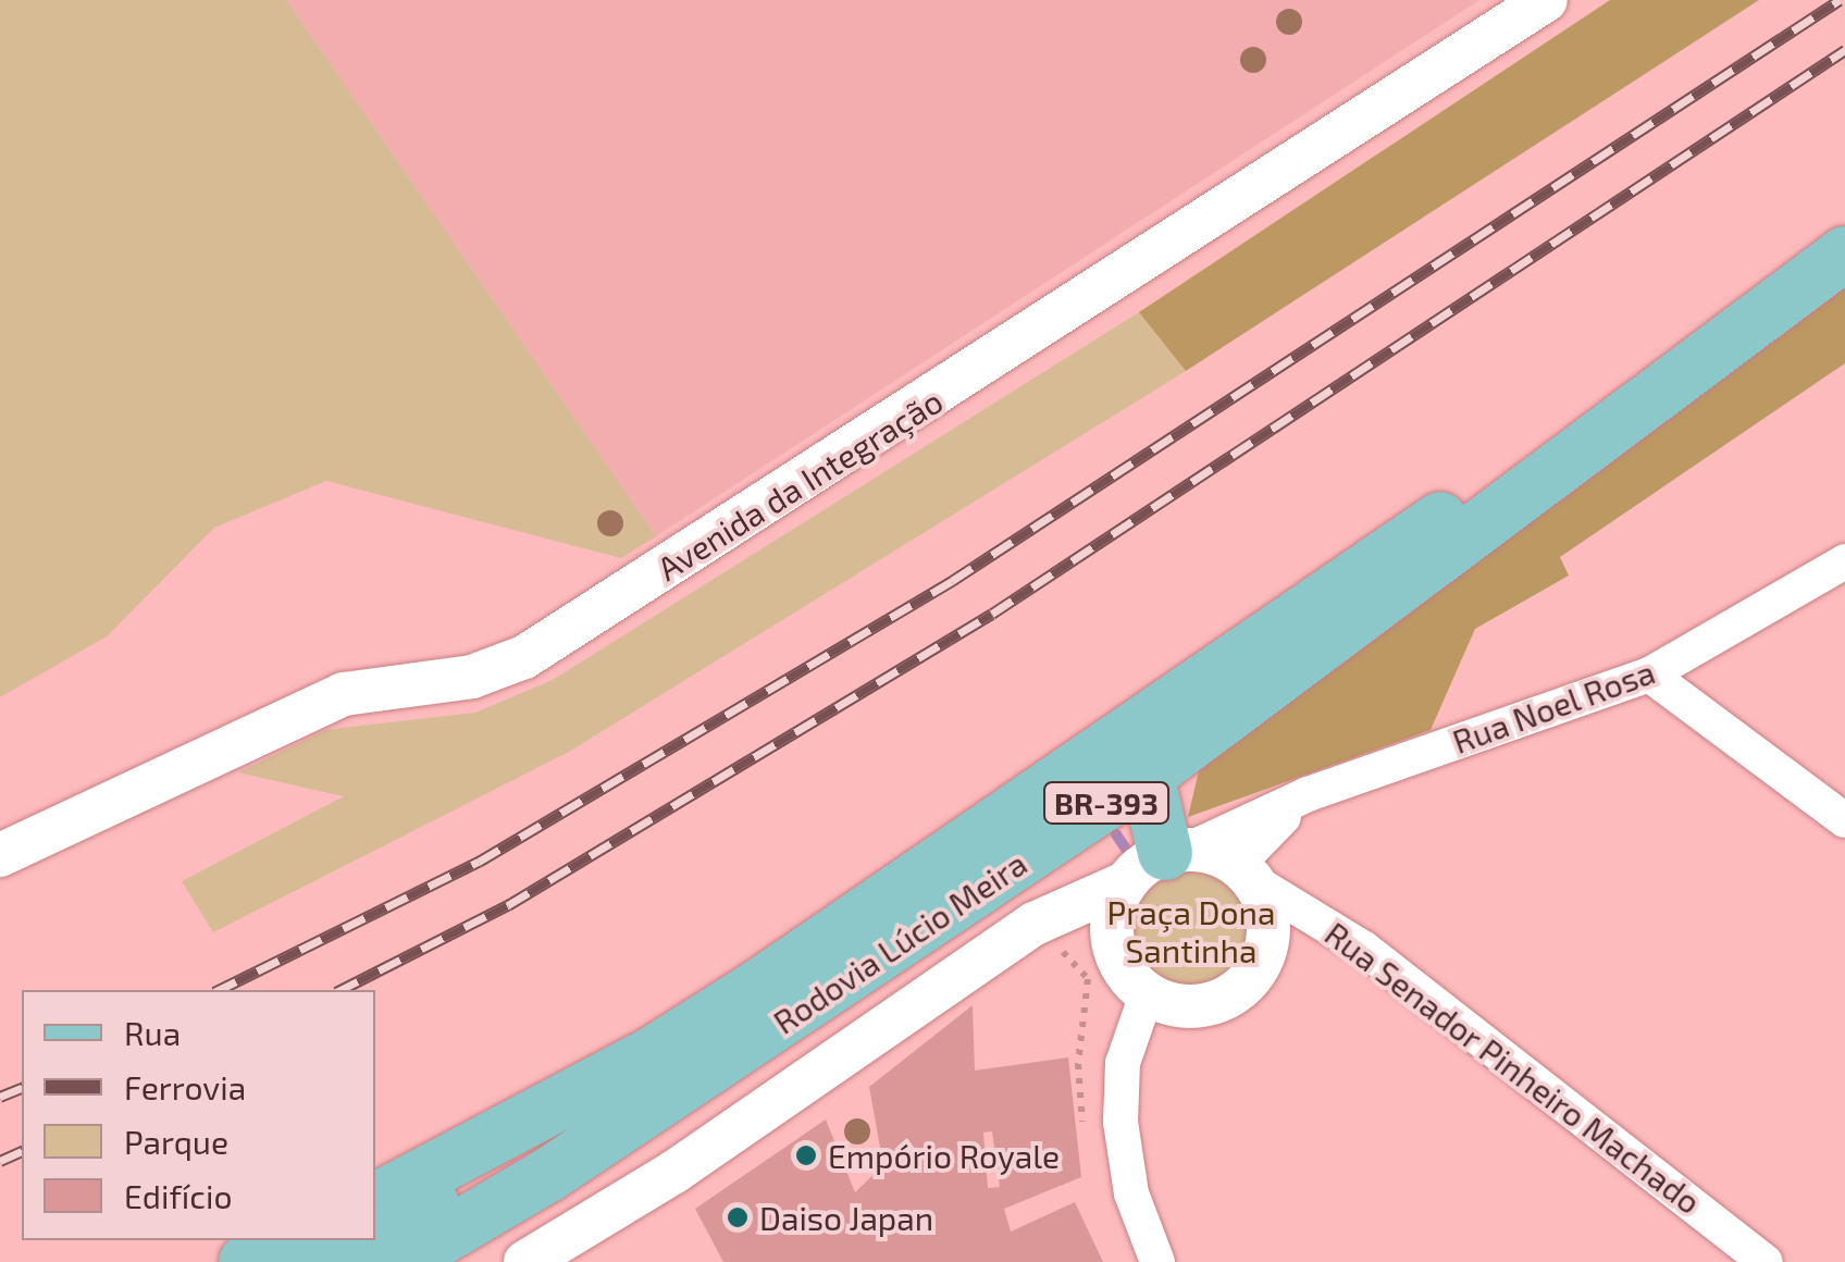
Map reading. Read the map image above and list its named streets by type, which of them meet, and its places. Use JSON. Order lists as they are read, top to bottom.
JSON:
{
  "streets": {
    "main road": ["BR-393", "Rodovia Lúcio Meira"],
    "street": ["Avenida da Integração", "Rua Noel Rosa", "Rua Senador Pinheiro Machado"]
  },
  "crossings": [
    ["Rua Noel Rosa", "Rua Senador Pinheiro Machado"]
  ],
  "parks": ["Praça Dona Santinha"],
  "places": ["Empório Royale", "Daiso Japan"],
  "legend": [
    "Rua",
    "Ferrovia",
    "Parque",
    "Edifício"
  ]
}
